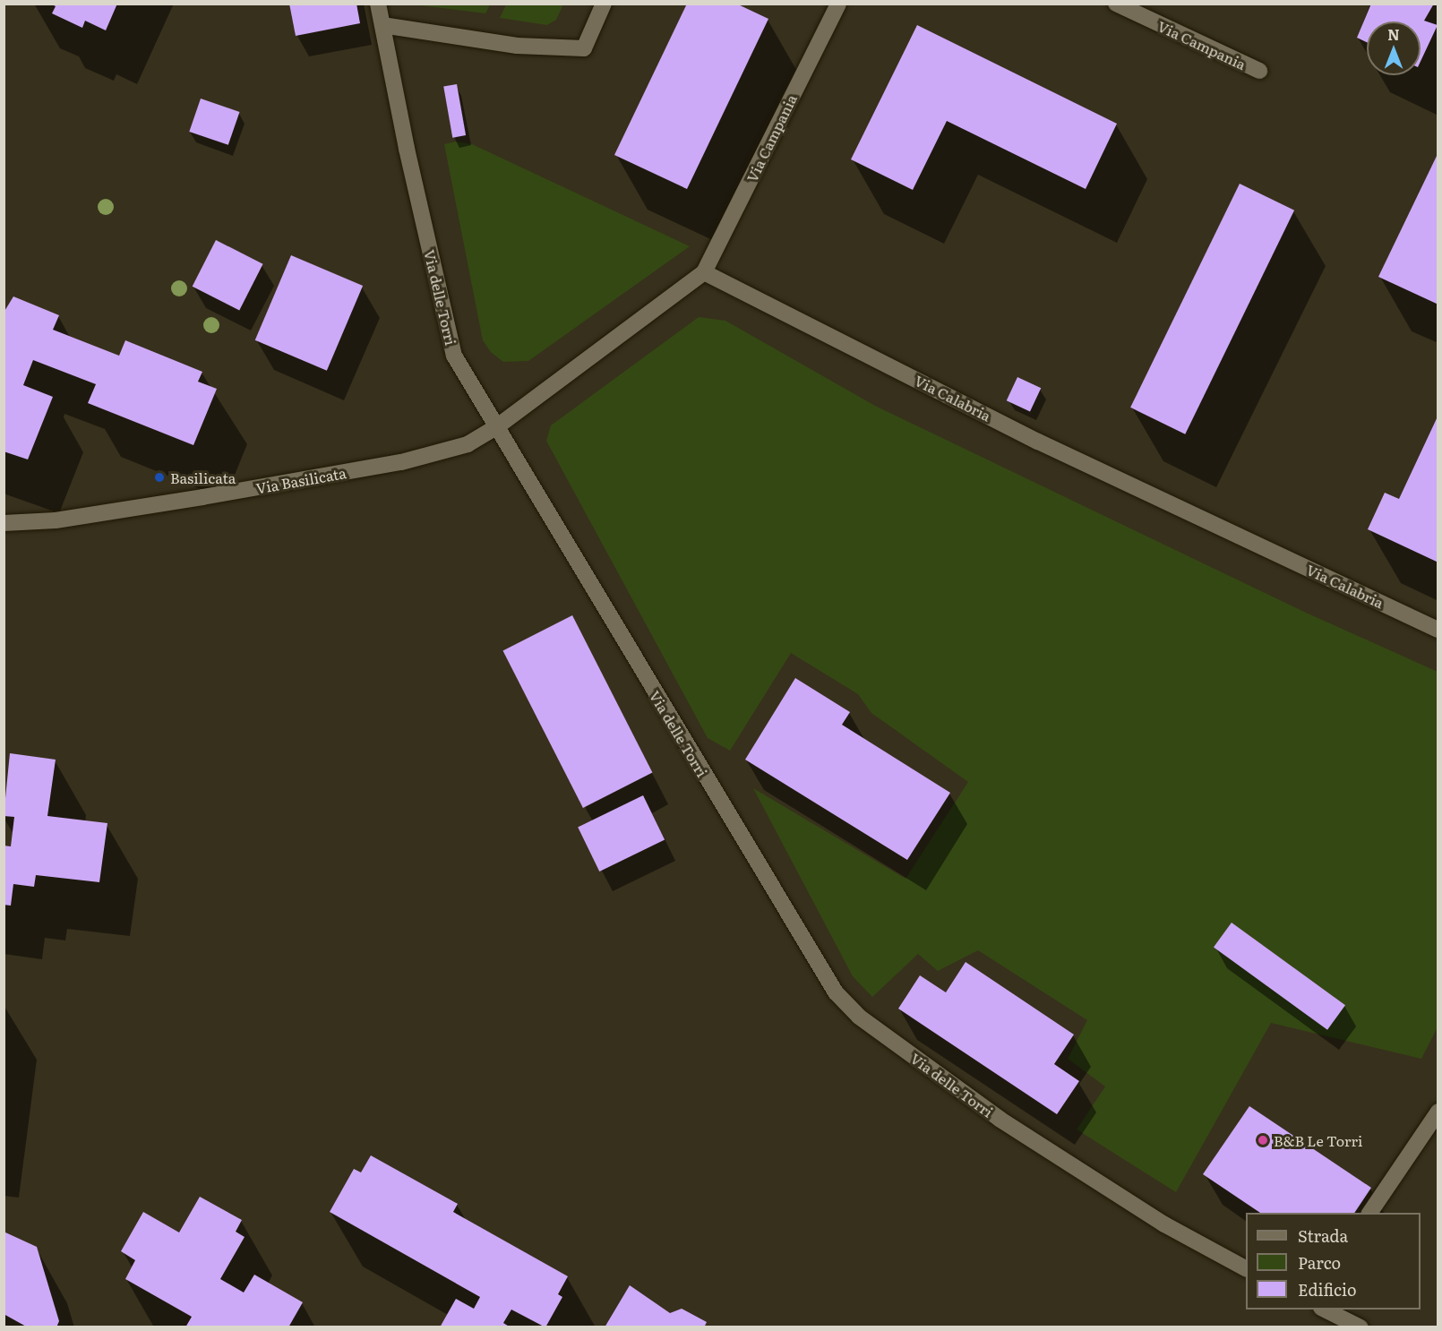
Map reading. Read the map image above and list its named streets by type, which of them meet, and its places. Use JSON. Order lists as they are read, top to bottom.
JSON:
{
  "streets": {
    "street": [
      "Via Campania",
      "Via delle Torri",
      "Via Calabria",
      "Via Basilicata"
    ]
  },
  "crossings": [
    ["Via Campania", "Via Calabria"],
    ["Via delle Torri", "Via Basilicata"]
  ],
  "places": ["Basilicata", "B&B Le Torri"],
  "legend": ["Strada", "Parco", "Edificio"],
  "north": "top"
}
